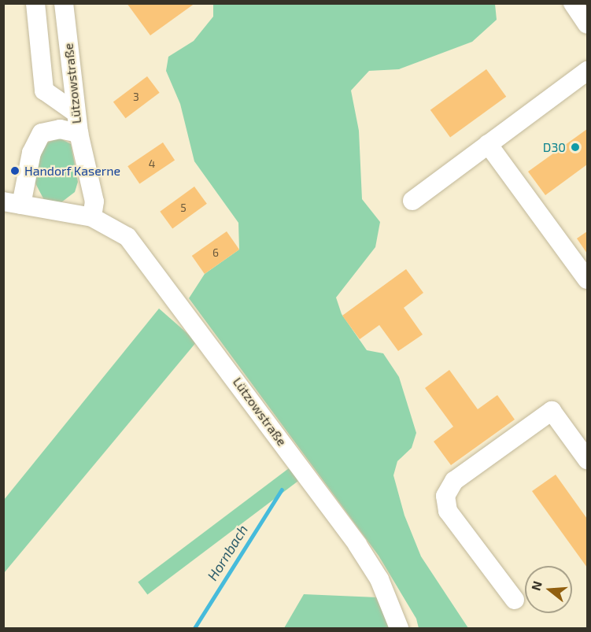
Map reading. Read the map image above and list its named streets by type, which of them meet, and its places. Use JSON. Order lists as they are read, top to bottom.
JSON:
{
  "streets": {
    "street": ["Lützowstraße"]
  },
  "water": ["Hornbach"],
  "places": ["D30", "Handorf Kaserne"],
  "house_numbers": [
    "3",
    "4",
    "5",
    "6"
  ],
  "north": "left"
}
